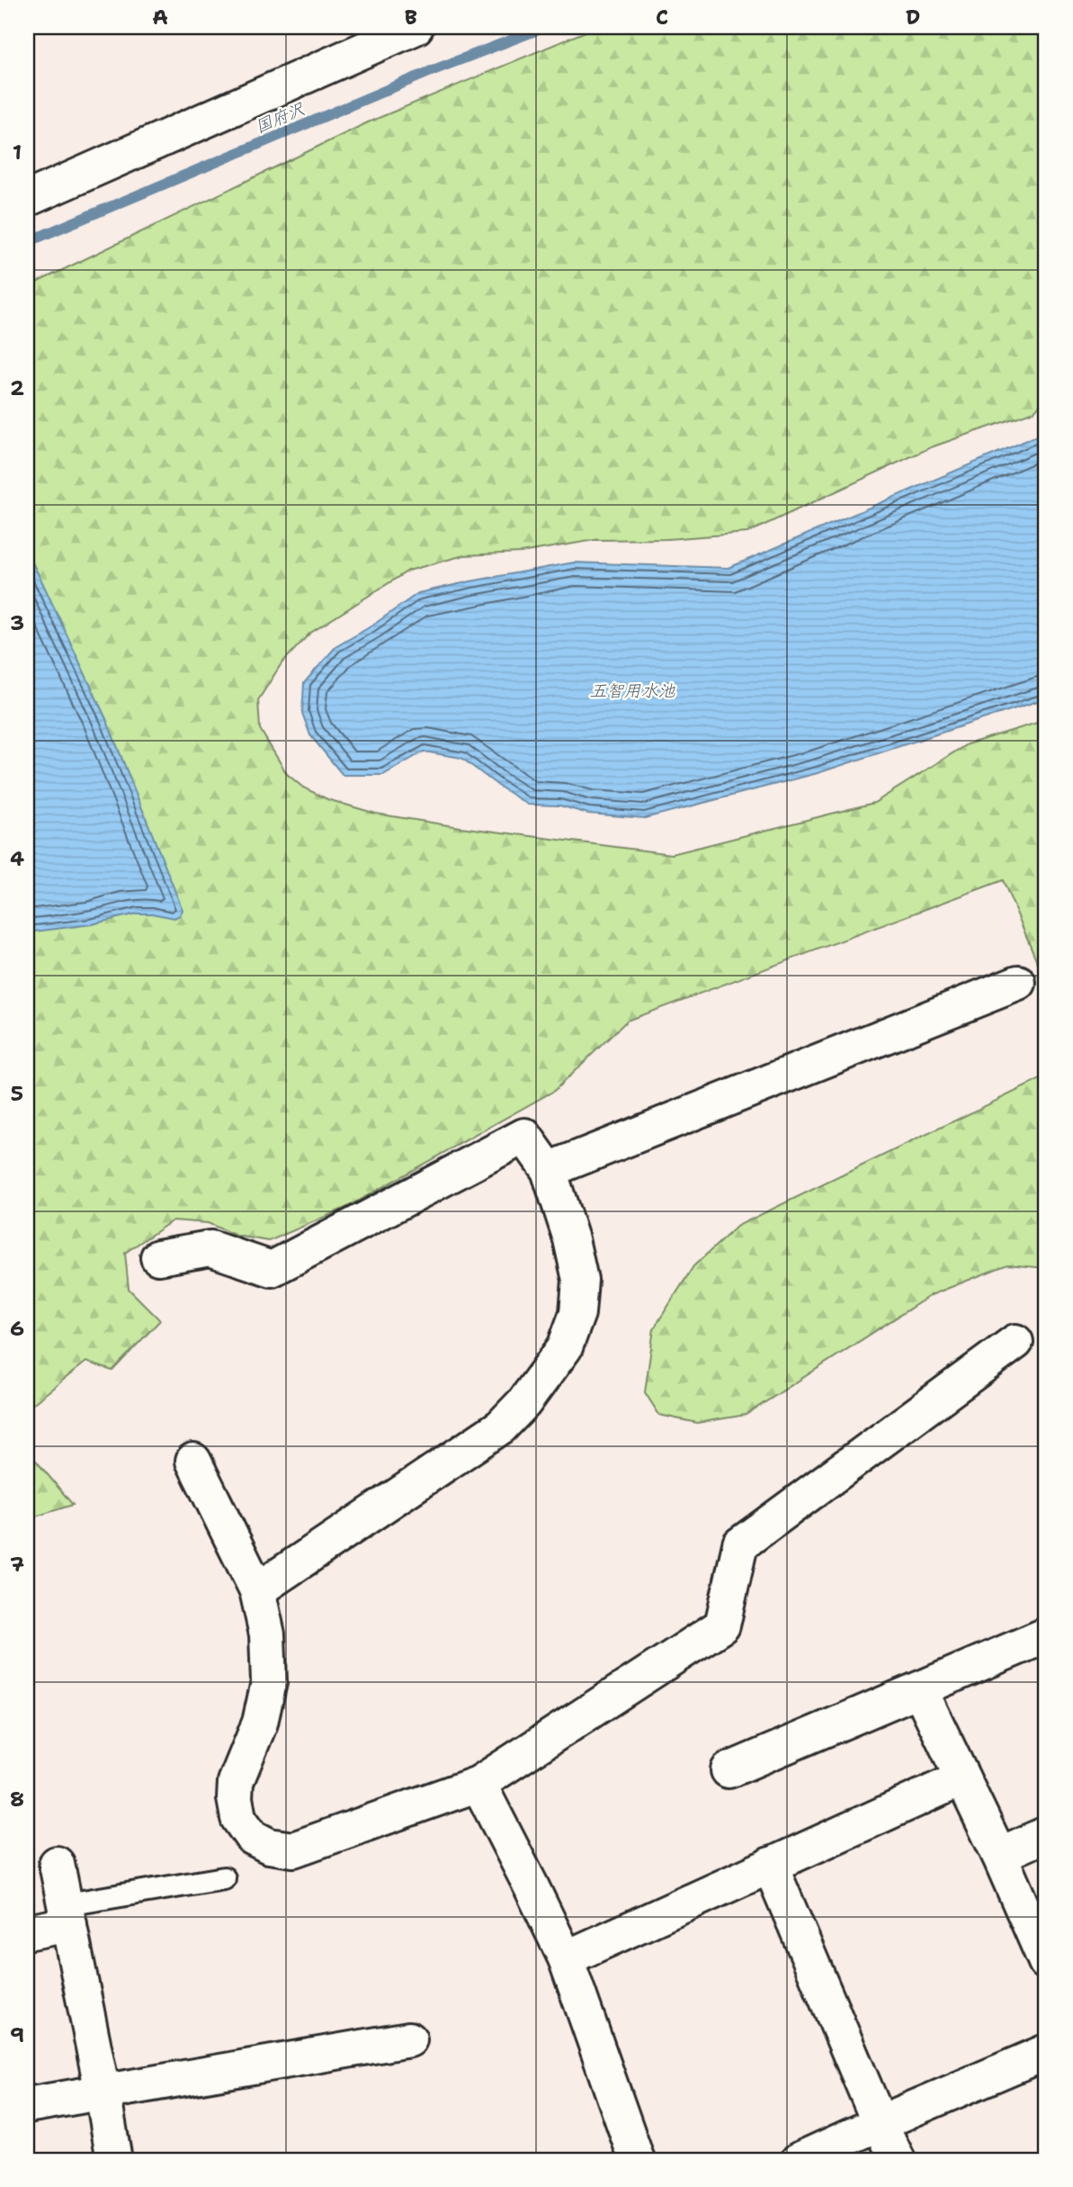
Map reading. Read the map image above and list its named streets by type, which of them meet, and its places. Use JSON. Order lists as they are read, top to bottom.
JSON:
{
  "water": ["国府沢", "五智用水池"],
  "grid": {
    "columns": [
      "A",
      "B",
      "C",
      "D"
    ],
    "rows": [
      "1",
      "2",
      "3",
      "4",
      "5",
      "6",
      "7",
      "8",
      "9"
    ]
  }
}
